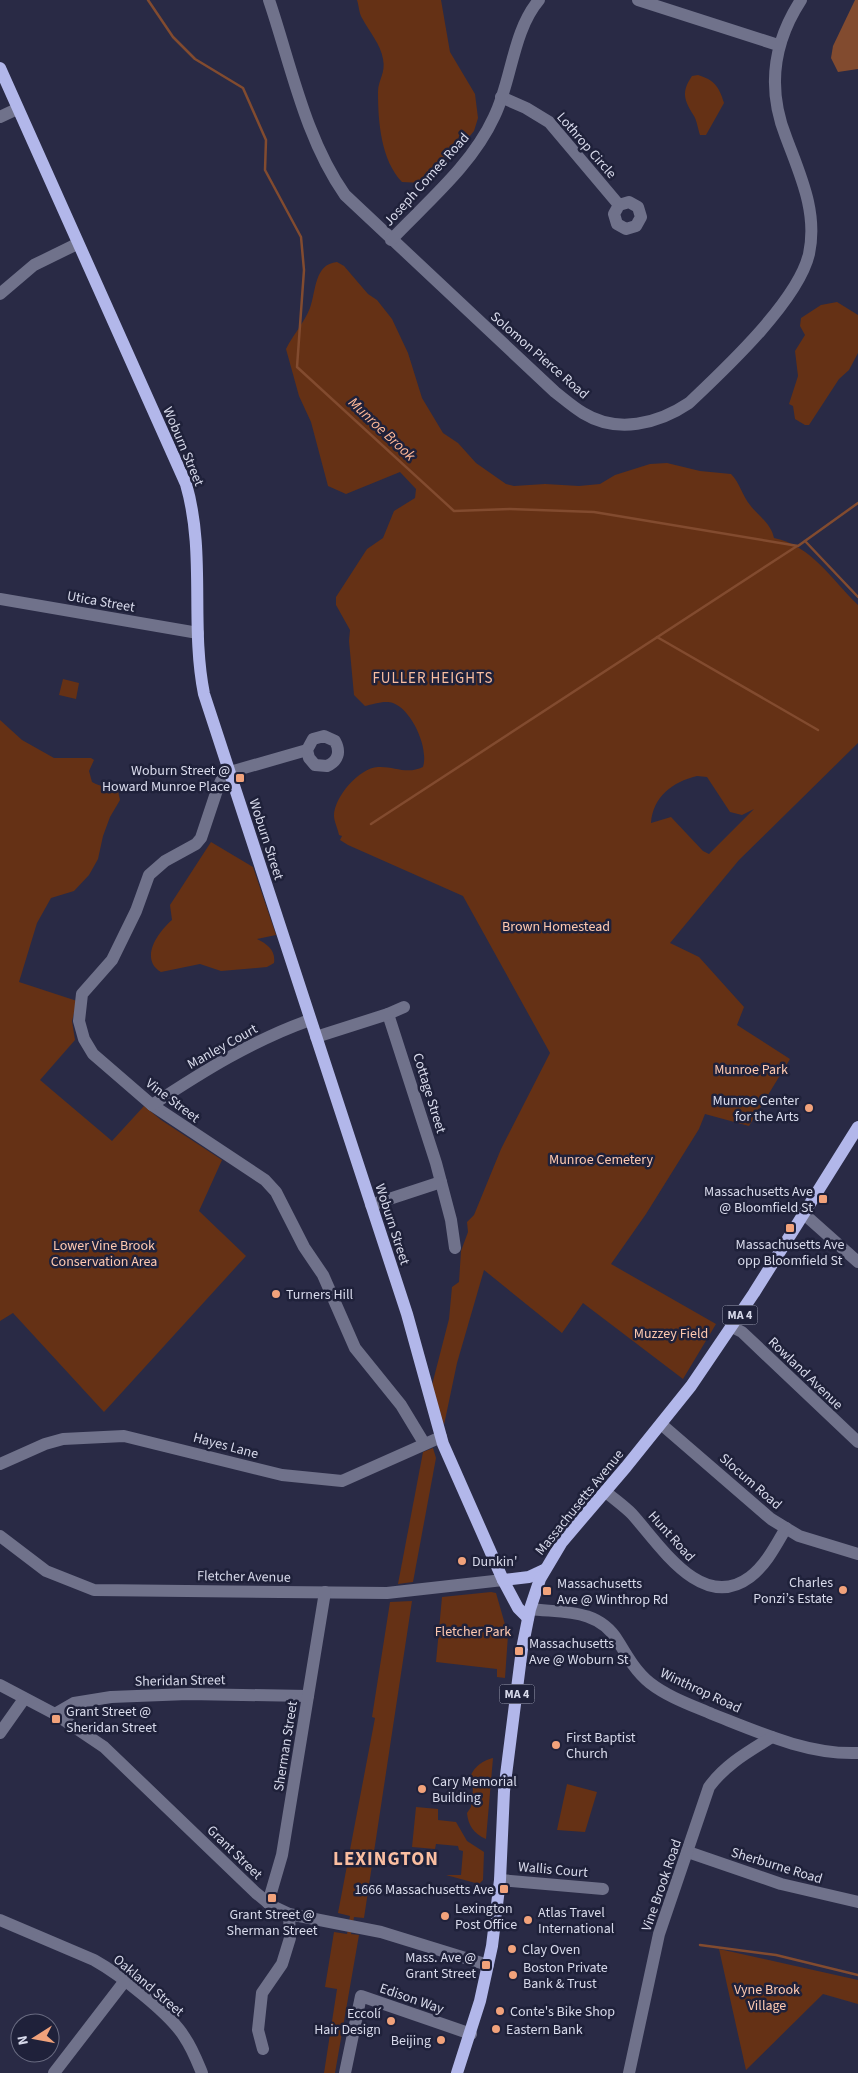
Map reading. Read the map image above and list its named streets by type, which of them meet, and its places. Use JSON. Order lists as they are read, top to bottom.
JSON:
{
  "streets": {
    "main road": ["Woburn Street", "MA 4", "Massachusetts Avenue"],
    "street": [
      "Lothrop Circle",
      "Joseph Comee Road",
      "Solomon Pierce Road",
      "Utica Street",
      "Manley Court",
      "Cottage Street",
      "Vine Street",
      "Rowland Avenue",
      "Hayes Lane",
      "Slocum Road",
      "Hunt Road",
      "Fletcher Avenue",
      "Sheridan Street",
      "Winthrop Road",
      "Sherman Street",
      "Grant Street",
      "Sherburne Road",
      "Wallis Court",
      "Vine Brook Road",
      "Oakland Street",
      "Edison Way"
    ]
  },
  "crossings": [
    ["Lothrop Circle", "Joseph Comee Road"],
    ["Joseph Comee Road", "Solomon Pierce Road"],
    ["Woburn Street", "Utica Street"],
    ["Woburn Street", "Manley Court"],
    ["Woburn Street", "Vine Street"],
    ["Woburn Street", "Hayes Lane"],
    ["Woburn Street", "Massachusetts Avenue"],
    ["Woburn Street", "Fletcher Avenue"],
    ["Woburn Street", "Winthrop Road"],
    ["Manley Court", "Vine Street"],
    ["Vine Street", "Hayes Lane"],
    ["Rowland Avenue", "Massachusetts Avenue"],
    ["Slocum Road", "Massachusetts Avenue"],
    ["Slocum Road", "Hunt Road"],
    ["Massachusetts Avenue", "Hunt Road"],
    ["Massachusetts Avenue", "Winthrop Road"],
    ["Massachusetts Avenue", "Grant Street"],
    ["Massachusetts Avenue", "Wallis Court"],
    ["Massachusetts Avenue", "Edison Way"],
    ["Fletcher Avenue", "Sherman Street"],
    ["Sheridan Street", "Sherman Street"],
    ["Sheridan Street", "Grant Street"],
    ["Winthrop Road", "Vine Brook Road"],
    ["Sherman Street", "Grant Street"],
    ["Sherburne Road", "Vine Brook Road"]
  ],
  "districts": ["FULLER HEIGHTS", "LEXINGTON"],
  "water": ["Munroe Brook"],
  "parks": [
    "Brown Homestead",
    "Munroe Park",
    "Munroe Cemetery",
    "Lower Vine Brook Conservation Area",
    "Muzzey Field",
    "Fletcher Park",
    "Vyne Brook Village"
  ],
  "places": {
    "transit": [
      "Woburn Street @ Howard Munroe Place",
      "Massachusetts Ave @ Bloomfield St",
      "Massachusetts Ave opp Bloomfield St",
      "Massachusetts Ave @ Winthrop Rd",
      "Massachusetts Ave @ Woburn St",
      "Grant Street @ Sheridan Street",
      "1666 Massachusetts Ave",
      "Grant Street @ Sherman Street",
      "Mass. Ave @ Grant Street"
    ],
    "other": [
      "Munroe Center for the Arts",
      "Turners Hill",
      "Dunkin'",
      "Charles Ponzi’s Estate",
      "First Baptist Church",
      "Cary Memorial Building",
      "Lexington Post Office",
      "Atlas Travel International",
      "Clay Oven",
      "Boston Private Bank & Trust",
      "Conte's Bike Shop",
      "Eccolí Hair Design",
      "Eastern Bank",
      "Beijing"
    ]
  },
  "north": "left"
}
